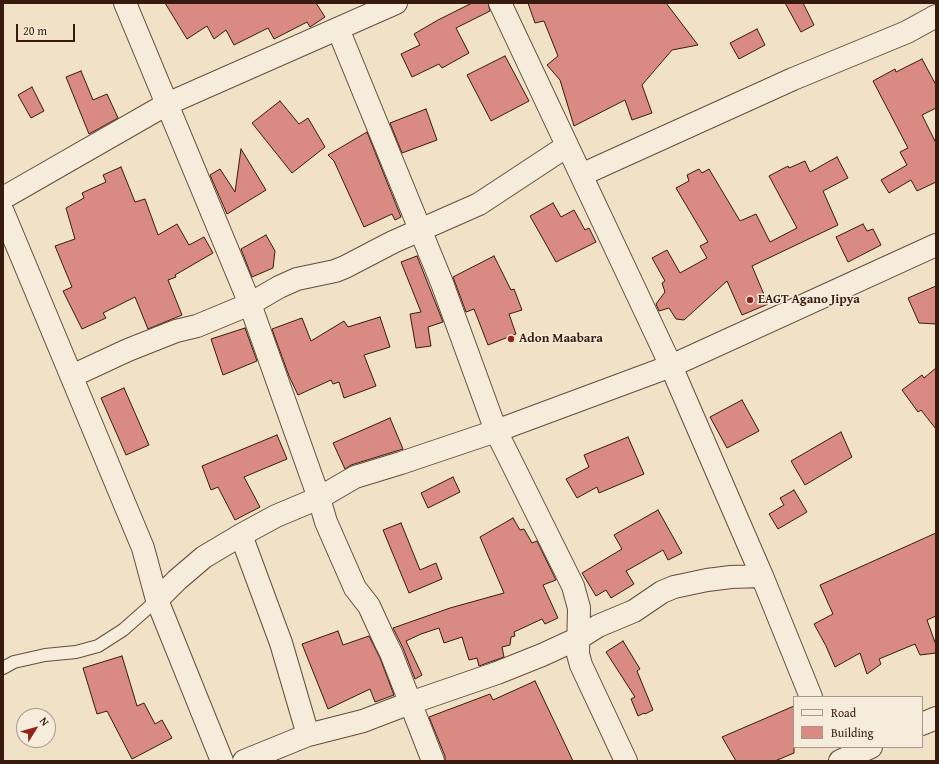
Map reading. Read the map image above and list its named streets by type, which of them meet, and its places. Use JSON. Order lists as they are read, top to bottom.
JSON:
{
  "places": ["EAGT Agano Jipya", "Adon Maabara"],
  "legend": ["Road", "Building"],
  "scale_bar": "20 m",
  "north": "top right"
}
